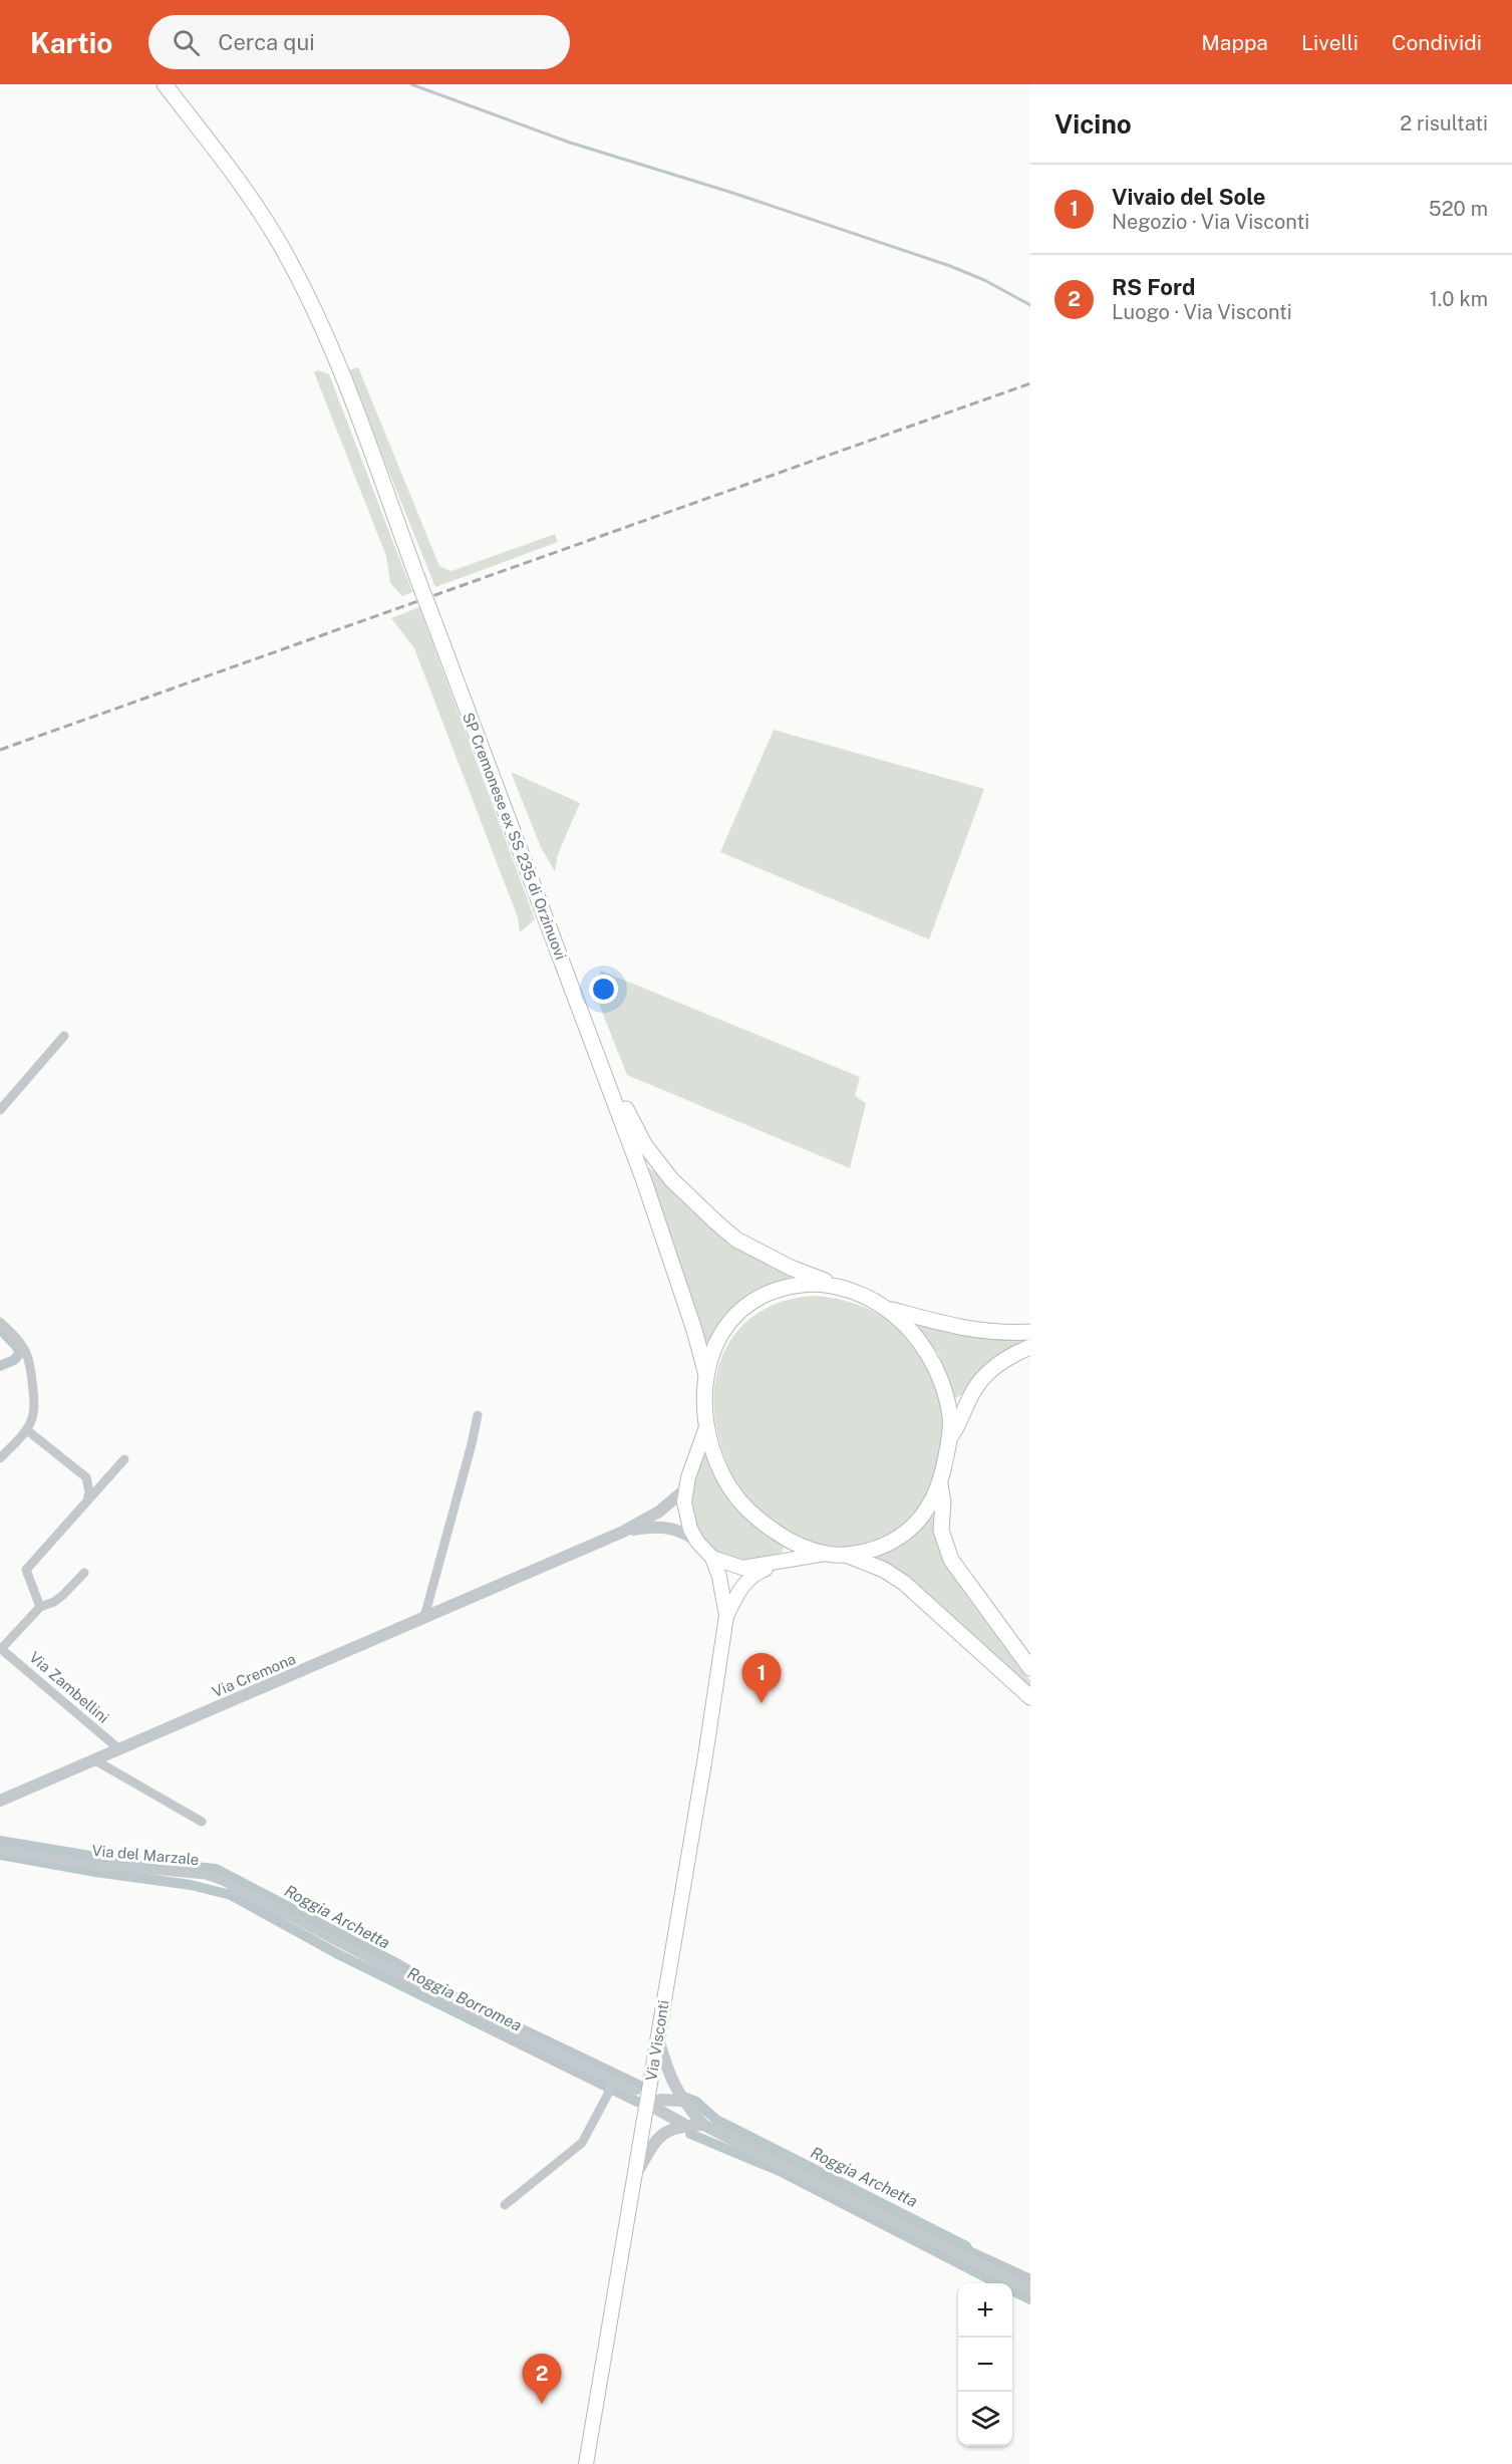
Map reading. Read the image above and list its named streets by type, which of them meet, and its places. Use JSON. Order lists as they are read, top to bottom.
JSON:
{
  "streets": {
    "main road": ["SP Cremonese ex SS 235 di Orzinuovi", "Via Visconti"],
    "street": ["Via Cremona", "Via Zambellini", "Via del Marzale"]
  },
  "crossings": [
    ["Via Cremona", "Via Zambellini"]
  ],
  "water": ["Roggia Archetta", "Roggia Borromea"],
  "page": {
    "header": "Kartio",
    "search": "Cerca qui",
    "nav": ["Mappa", "Livelli", "Condividi"],
    "heading": ["Vicino", "2 risultati"],
    "list": [
      {
        "mark": "1",
        "name": "Vivaio del Sole",
        "note": "Negozio · Via Visconti",
        "value": "520 m"
      },
      {
        "mark": "2",
        "name": "RS Ford",
        "note": "Luogo · Via Visconti",
        "value": "1.0 km"
      }
    ],
    "pins": ["1", "2"],
    "map_buttons": ["+", "−"]
  }
}
